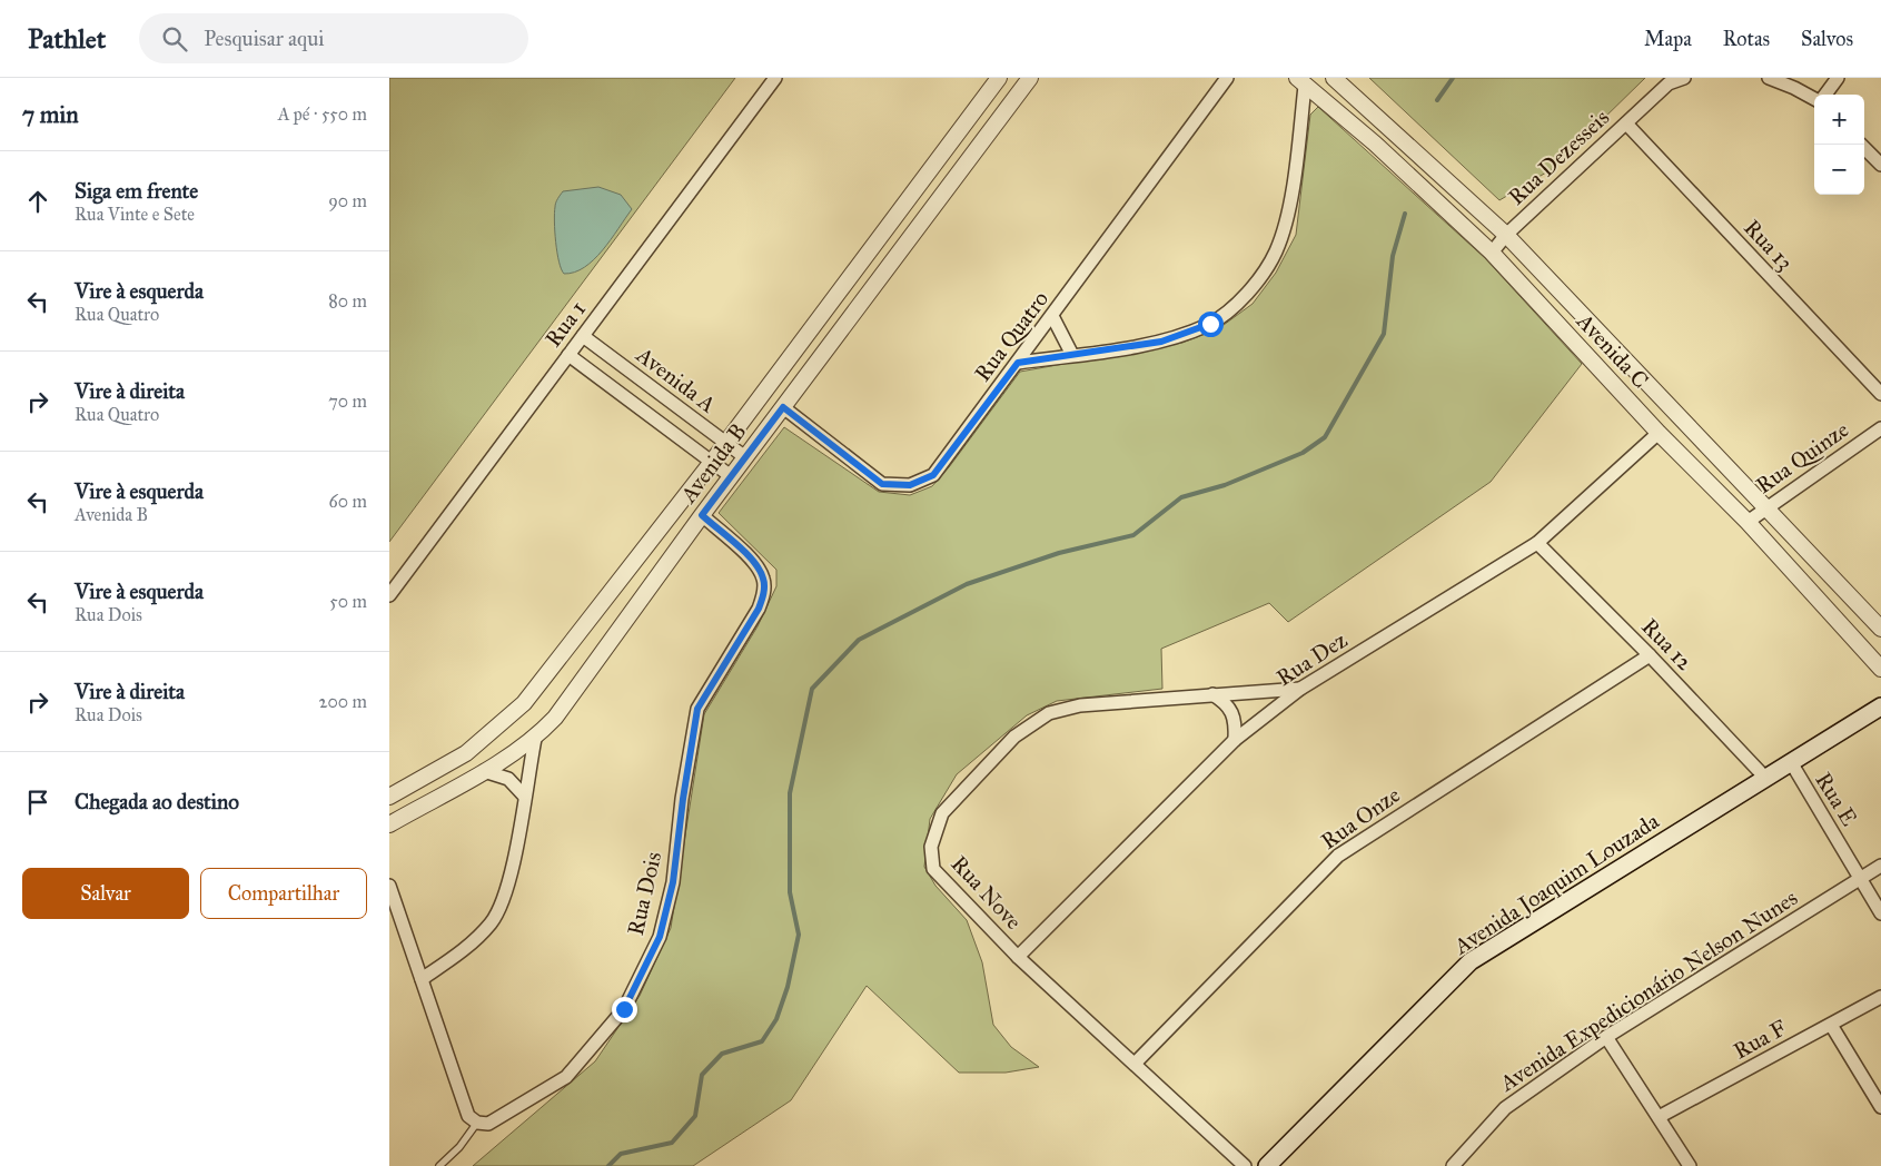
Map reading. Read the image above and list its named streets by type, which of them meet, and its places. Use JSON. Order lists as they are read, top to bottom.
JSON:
{
  "streets": {
    "main road": ["Avenida Joaquim Louzada"],
    "street": [
      "Rua Dezesseis",
      "Rua 13",
      "Rua 1",
      "Rua Quatro",
      "Avenida C",
      "Avenida A",
      "Rua Quinze",
      "Avenida B",
      "Rua 12",
      "Rua Dez",
      "Rua E",
      "Rua Onze",
      "Rua Nove",
      "Rua Dois",
      "Avenida Expedicionário Nelson Nunes",
      "Rua F"
    ]
  },
  "crossings": [
    ["Rua Dezesseis", "Rua 13"],
    ["Rua Dezesseis", "Avenida C"],
    ["Rua 1", "Avenida A"],
    ["Rua Quatro", "Avenida B"],
    ["Avenida C", "Rua Quinze"],
    ["Avenida C", "Rua Dez"],
    ["Avenida A", "Avenida B"],
    ["Avenida B", "Rua Dois"],
    ["Rua 12", "Rua Dez"],
    ["Rua 12", "Rua Onze"],
    ["Rua 12", "Avenida Joaquim Louzada"],
    ["Rua Dez", "Rua Nove"],
    ["Rua E", "Avenida Joaquim Louzada"],
    ["Rua E", "Avenida Expedicionário Nelson Nunes"],
    ["Rua Onze", "Rua Nove"]
  ],
  "page": {
    "header": "Pathlet",
    "search": "Pesquisar aqui",
    "nav": ["Mapa", "Rotas", "Salvos"],
    "heading": ["7 min", "A pé · 550 m"],
    "map_buttons": ["+", "−"],
    "list": [
      ["Siga em frente", "Rua Vinte e Sete", "90 m"],
      ["Vire à esquerda", "Rua Quatro", "80 m"],
      ["Vire à direita", "Rua Quatro", "70 m"],
      ["Vire à esquerda", "Avenida B", "60 m"],
      ["Vire à esquerda", "Rua Dois", "50 m"],
      ["Vire à direita", "Rua Dois", "200 m"],
      "Chegada ao destino"
    ],
    "buttons": ["Salvar", "Compartilhar"]
  }
}
